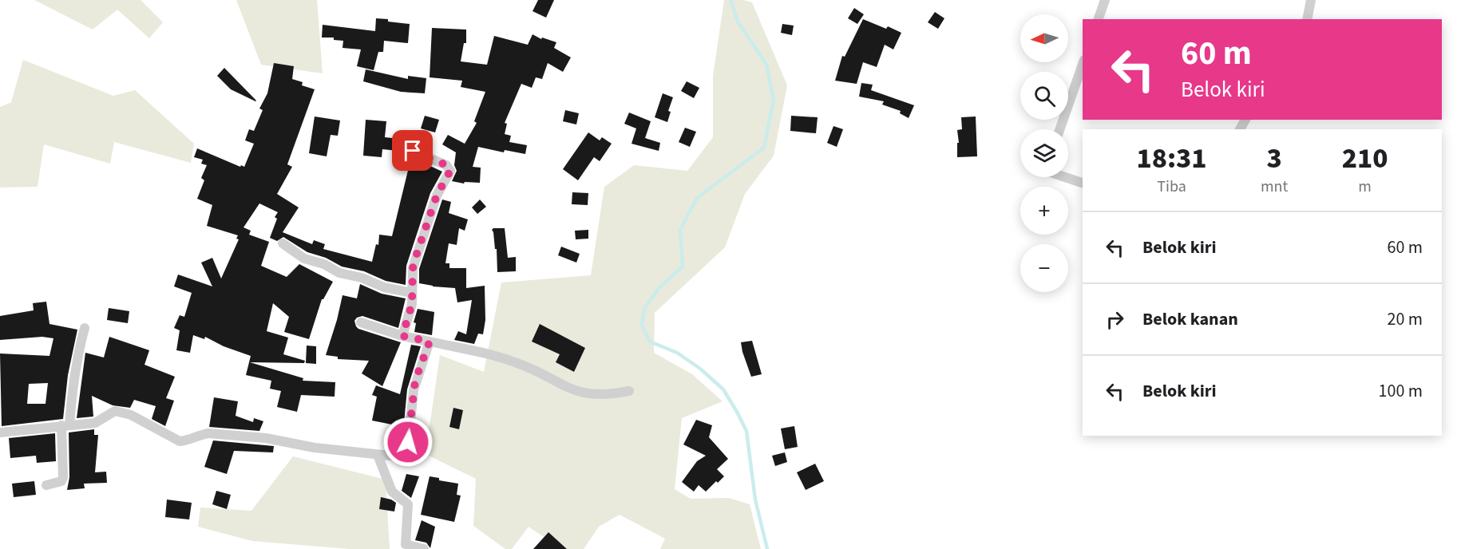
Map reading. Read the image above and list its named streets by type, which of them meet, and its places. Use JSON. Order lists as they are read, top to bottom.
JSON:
{
  "north": "left",
  "page": {
    "map_buttons": ["+", "−"],
    "turn": ["60 m", "Belok kiri"],
    "eta": [
      "18:31",
      "Tiba",
      "3",
      "mnt",
      "210",
      "m"
    ],
    "list": [
      {
        "name": "Belok kiri",
        "value": "60 m"
      },
      {
        "name": "Belok kanan",
        "value": "20 m"
      },
      {
        "name": "Belok kiri",
        "value": "100 m"
      }
    ]
  }
}
